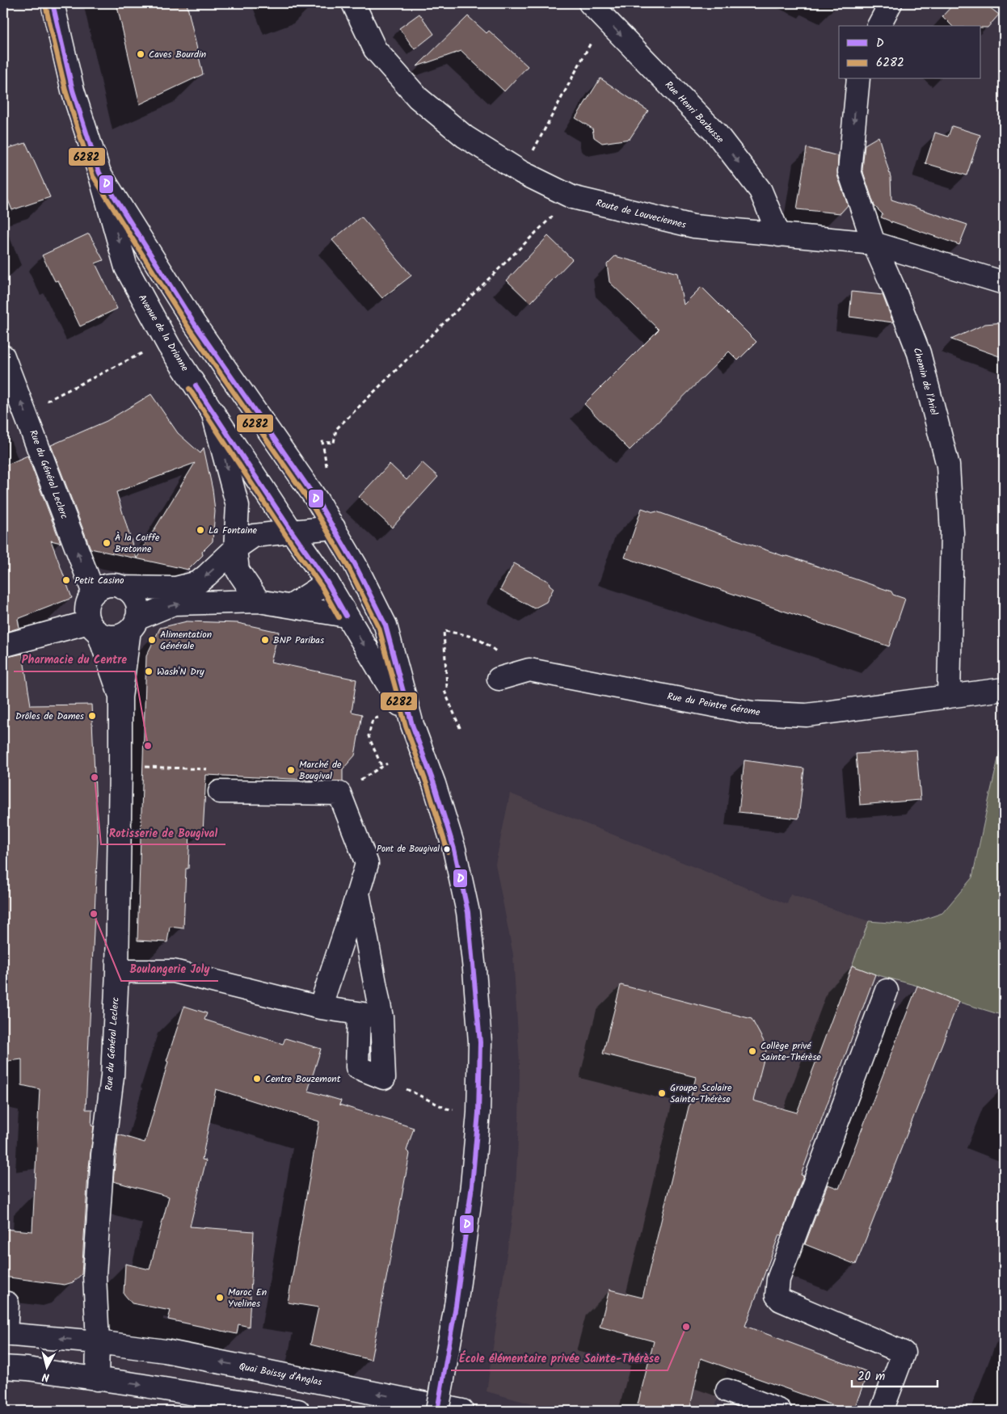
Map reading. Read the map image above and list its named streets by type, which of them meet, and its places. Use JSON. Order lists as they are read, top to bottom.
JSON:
{
  "streets": {
    "street": [
      "Rue Henri Barbusse",
      "Route de Louveciennes",
      "Avenue de la Drionne",
      "Chemin de l'Ariel",
      "Rue du Général Leclerc",
      "Rue du Peintre Gérome",
      "Quai Boissy d'Anglas"
    ]
  },
  "crossings": [
    ["Rue Henri Barbusse", "Route de Louveciennes"],
    ["Route de Louveciennes", "Chemin de l'Ariel"],
    ["Chemin de l'Ariel", "Rue du Peintre Gérome"],
    ["Rue du Général Leclerc", "Quai Boissy d'Anglas"]
  ],
  "one_way": ["Rue Henri Barbusse"],
  "places": [
    "Caves Bourdin",
    "La Fontaine",
    "À la Coiffe Bretonne",
    "Petit Casino",
    "Alimentation Générale",
    "BNP Paribas",
    "Wash'N Dry",
    "Drôles de Dames",
    "Pharmacie du Centre",
    "Marché de Bougival",
    "Rotisserie de Bougival",
    "Pont de Bougival",
    "Boulangerie Joly",
    "Collège privé Sainte-Thérèse",
    "Centre Bouzemont",
    "Groupe Scolaire Sainte-Thérèse",
    "Maroc En Yvelines",
    "École élémentaire privée Sainte-Thérèse"
  ],
  "lines": ["transit line D", "transit line 6282"],
  "legend": ["D", "6282"],
  "scale_bar": "20 m",
  "north": "bottom"
}
